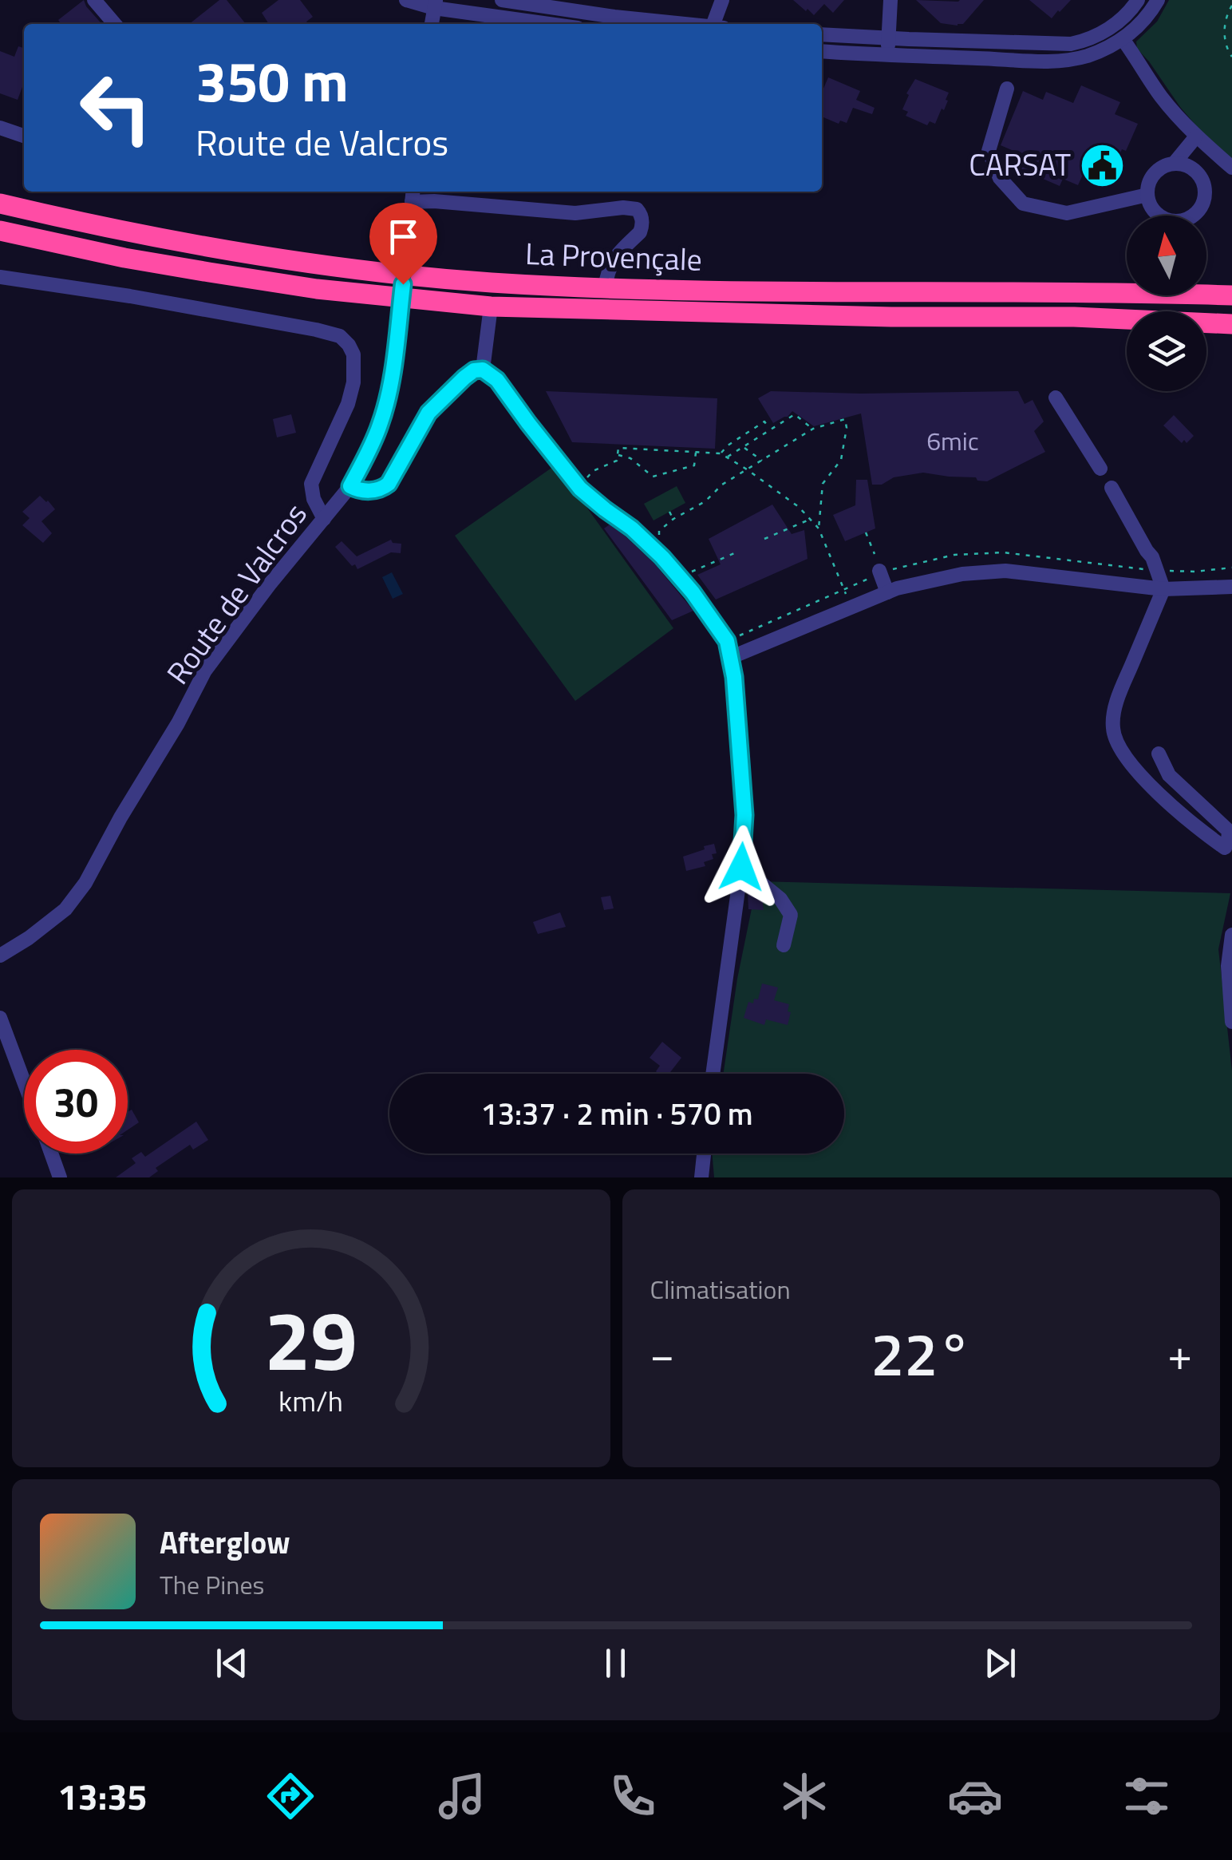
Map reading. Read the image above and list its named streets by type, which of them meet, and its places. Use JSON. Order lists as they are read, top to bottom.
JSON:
{
  "streets": {
    "highway": ["La Provençale"],
    "street": ["Route de Valcros"]
  },
  "places": {
    "public building": ["CARSAT"]
  },
  "house_numbers": ["6mic"],
  "north": "top",
  "page": {
    "turn": ["350 m", "Route de Valcros"],
    "limit": "30",
    "trip": "13:37 · 2 min · 570 m",
    "tile": "Climatisation",
    "heat": ["−", "22°", "+"],
    "song": ["Afterglow", "The Pines"],
    "tabs": "13:35",
    "gauge": ["29", "km/h"]
  }
}
